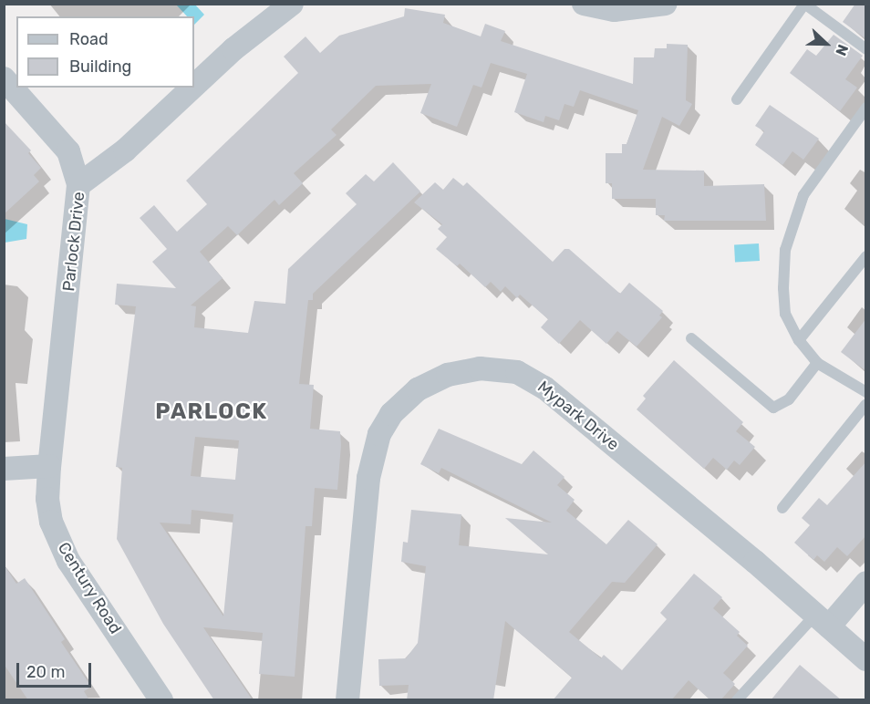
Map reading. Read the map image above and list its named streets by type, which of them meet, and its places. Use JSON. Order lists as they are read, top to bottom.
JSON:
{
  "streets": {
    "street": ["Parlock Drive", "Mypark Drive", "Century Road"]
  },
  "crossings": [
    ["Parlock Drive", "Century Road"]
  ],
  "districts": ["PARLOCK"],
  "legend": ["Road", "Building"],
  "scale_bar": "20 m",
  "north": "right"
}
